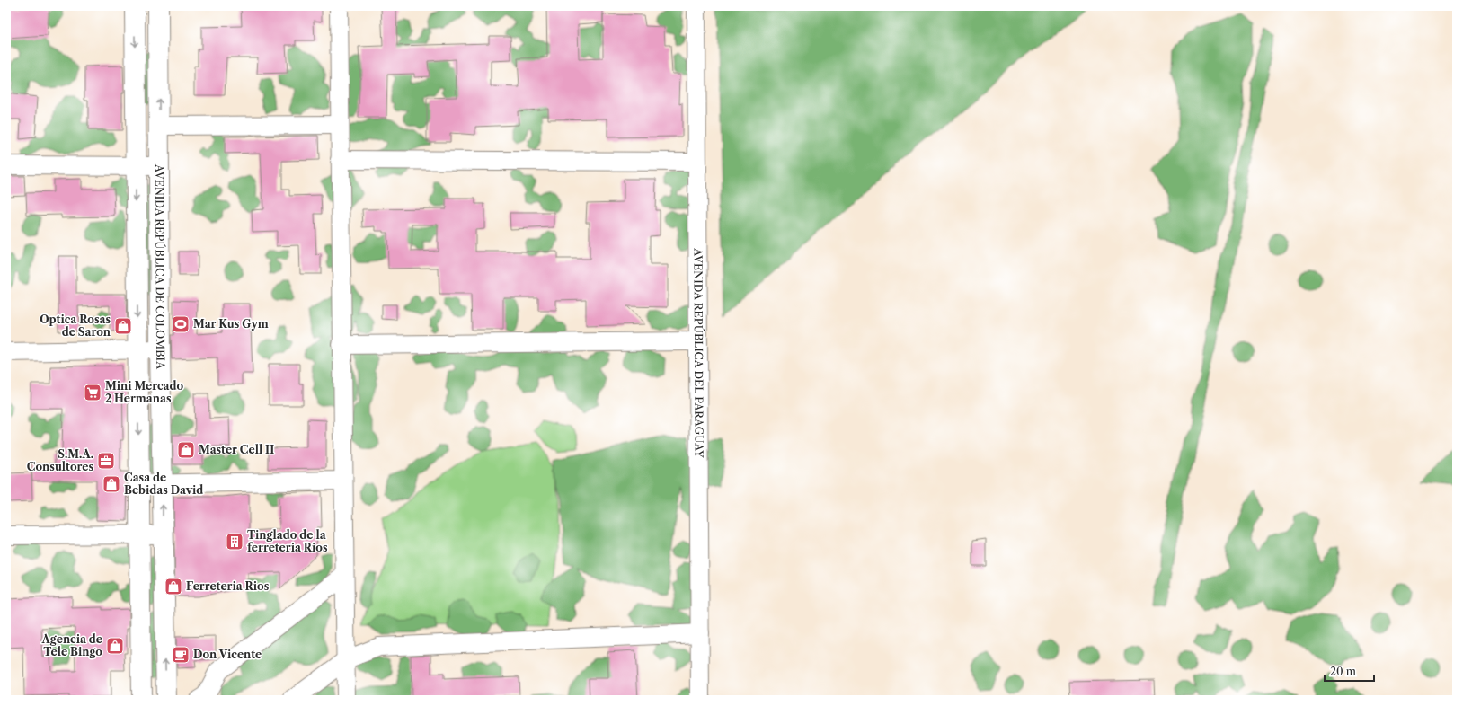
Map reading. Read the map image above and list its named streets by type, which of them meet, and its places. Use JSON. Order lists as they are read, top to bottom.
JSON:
{
  "streets": {
    "street": ["AVENIDA REPÚBLICA DE COLOMBIA", "AVENIDA REPÚBLICA DEL PARAGUAY"]
  },
  "places": {
    "sports": ["Mar Kus Gym"],
    "shop": [
      "Optica Rosas de Saron",
      "Master Cell II",
      "Casa de Bebidas David",
      "Ferreteria Rios",
      "Agencia de Tele Bingo"
    ],
    "supermarket": ["Mini Mercado 2 Hermanas"],
    "office": ["S.M.A. Consultores"],
    "building": ["Tinglado de la ferreteria Rios"],
    "cafe": ["Don Vicente"]
  },
  "scale_bar": "20 m"
}
